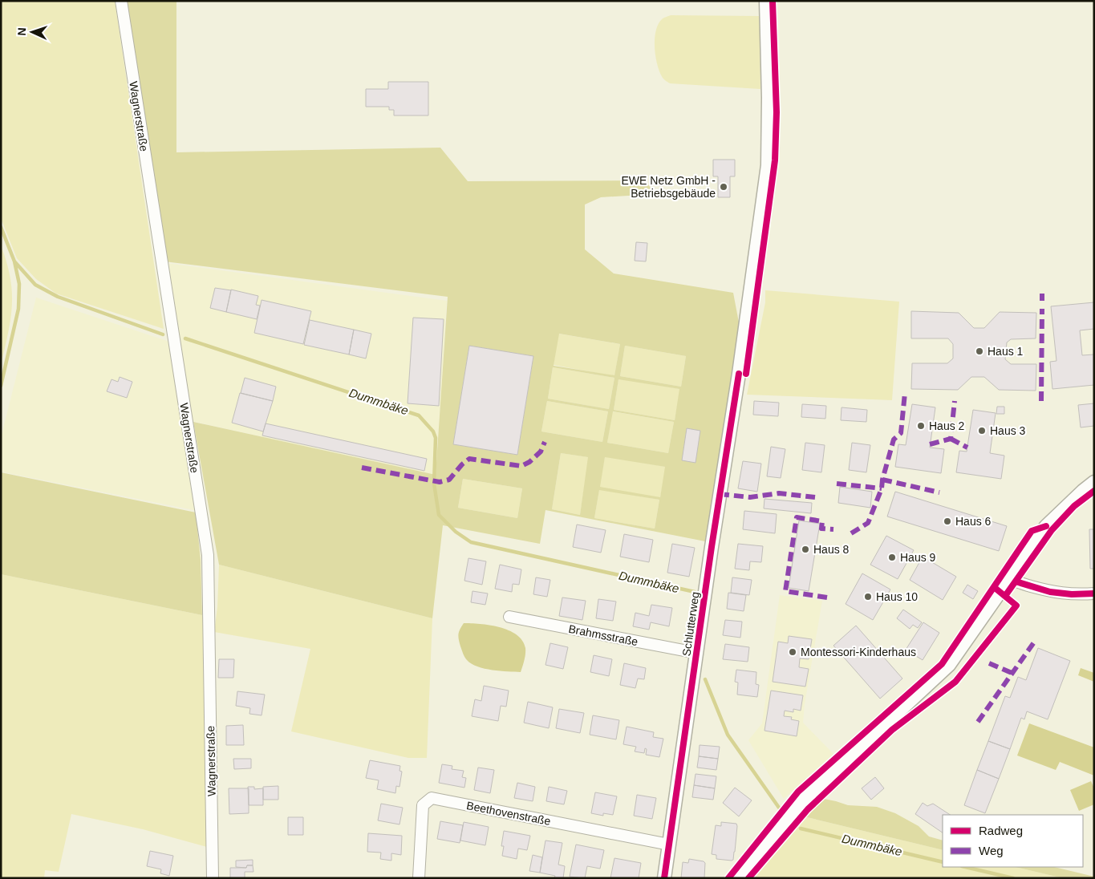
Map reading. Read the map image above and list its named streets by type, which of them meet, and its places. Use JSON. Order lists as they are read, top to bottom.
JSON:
{
  "streets": {
    "street": [
      "Wagnerstraße",
      "Schlutterweg",
      "Brahmsstraße",
      "Beethovenstraße"
    ]
  },
  "crossings": [
    ["Schlutterweg", "Brahmsstraße"],
    ["Schlutterweg", "Beethovenstraße"]
  ],
  "water": ["Dummbäke"],
  "places": [
    "EWE Netz GmbH - Betriebsgebäude",
    "Haus 1",
    "Haus 2",
    "Haus 3",
    "Haus 6",
    "Haus 8",
    "Haus 9",
    "Haus 10",
    "Montessori-Kinderhaus"
  ],
  "legend": ["Radweg", "Weg"],
  "north": "left"
}
